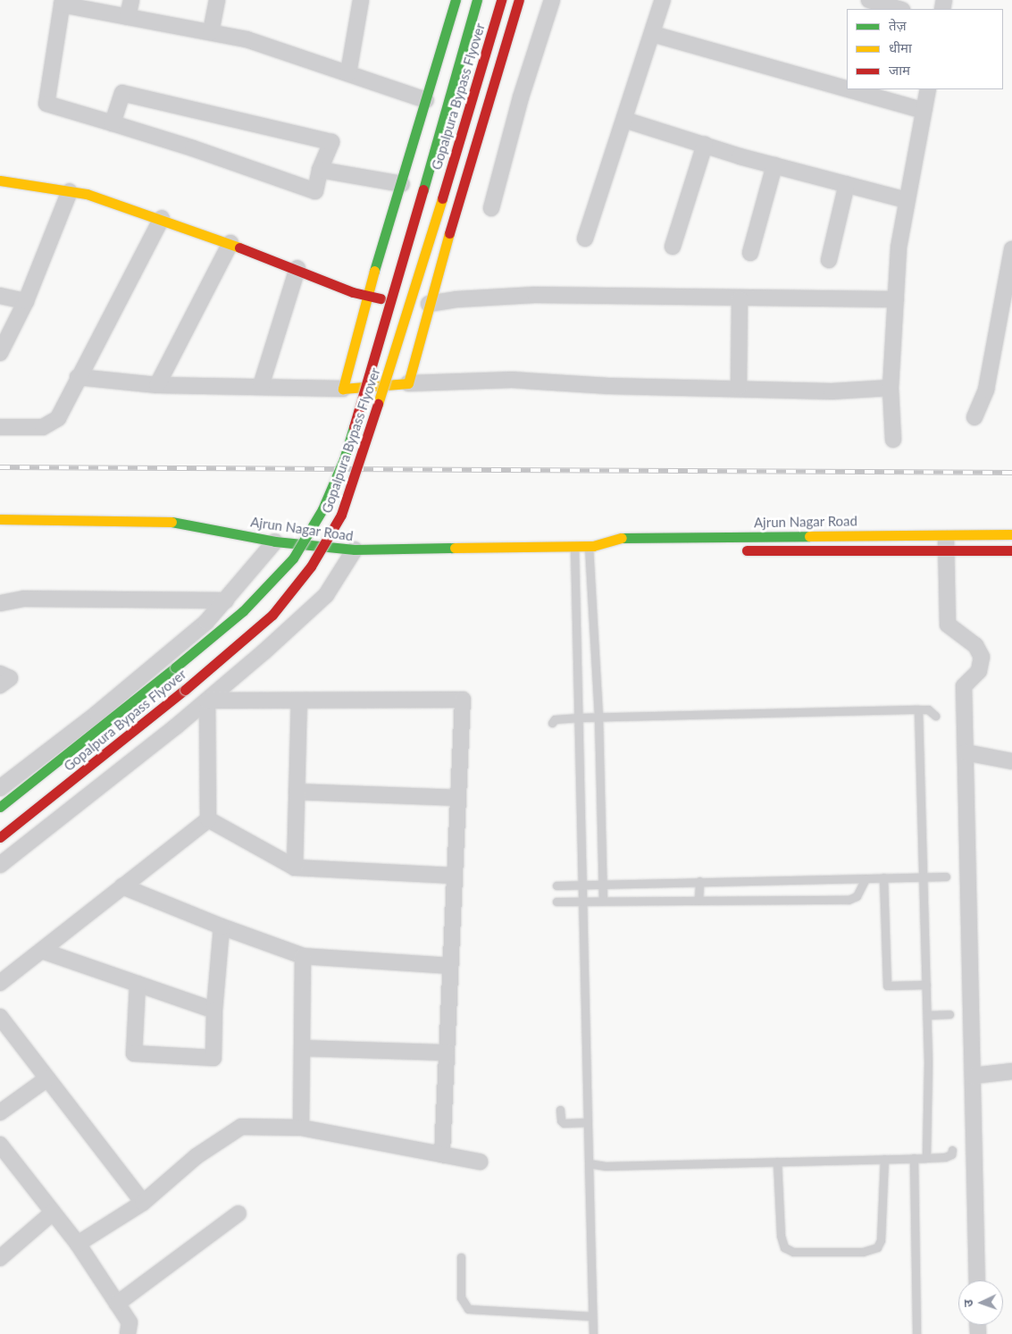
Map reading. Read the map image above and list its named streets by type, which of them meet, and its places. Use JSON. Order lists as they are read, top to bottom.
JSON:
{
  "streets": {
    "street": ["Gopalpura Bypass Flyover", "Ajrun Nagar Road"]
  },
  "legend": ["तेज़", "धीमा", "जाम"],
  "north": "left"
}
